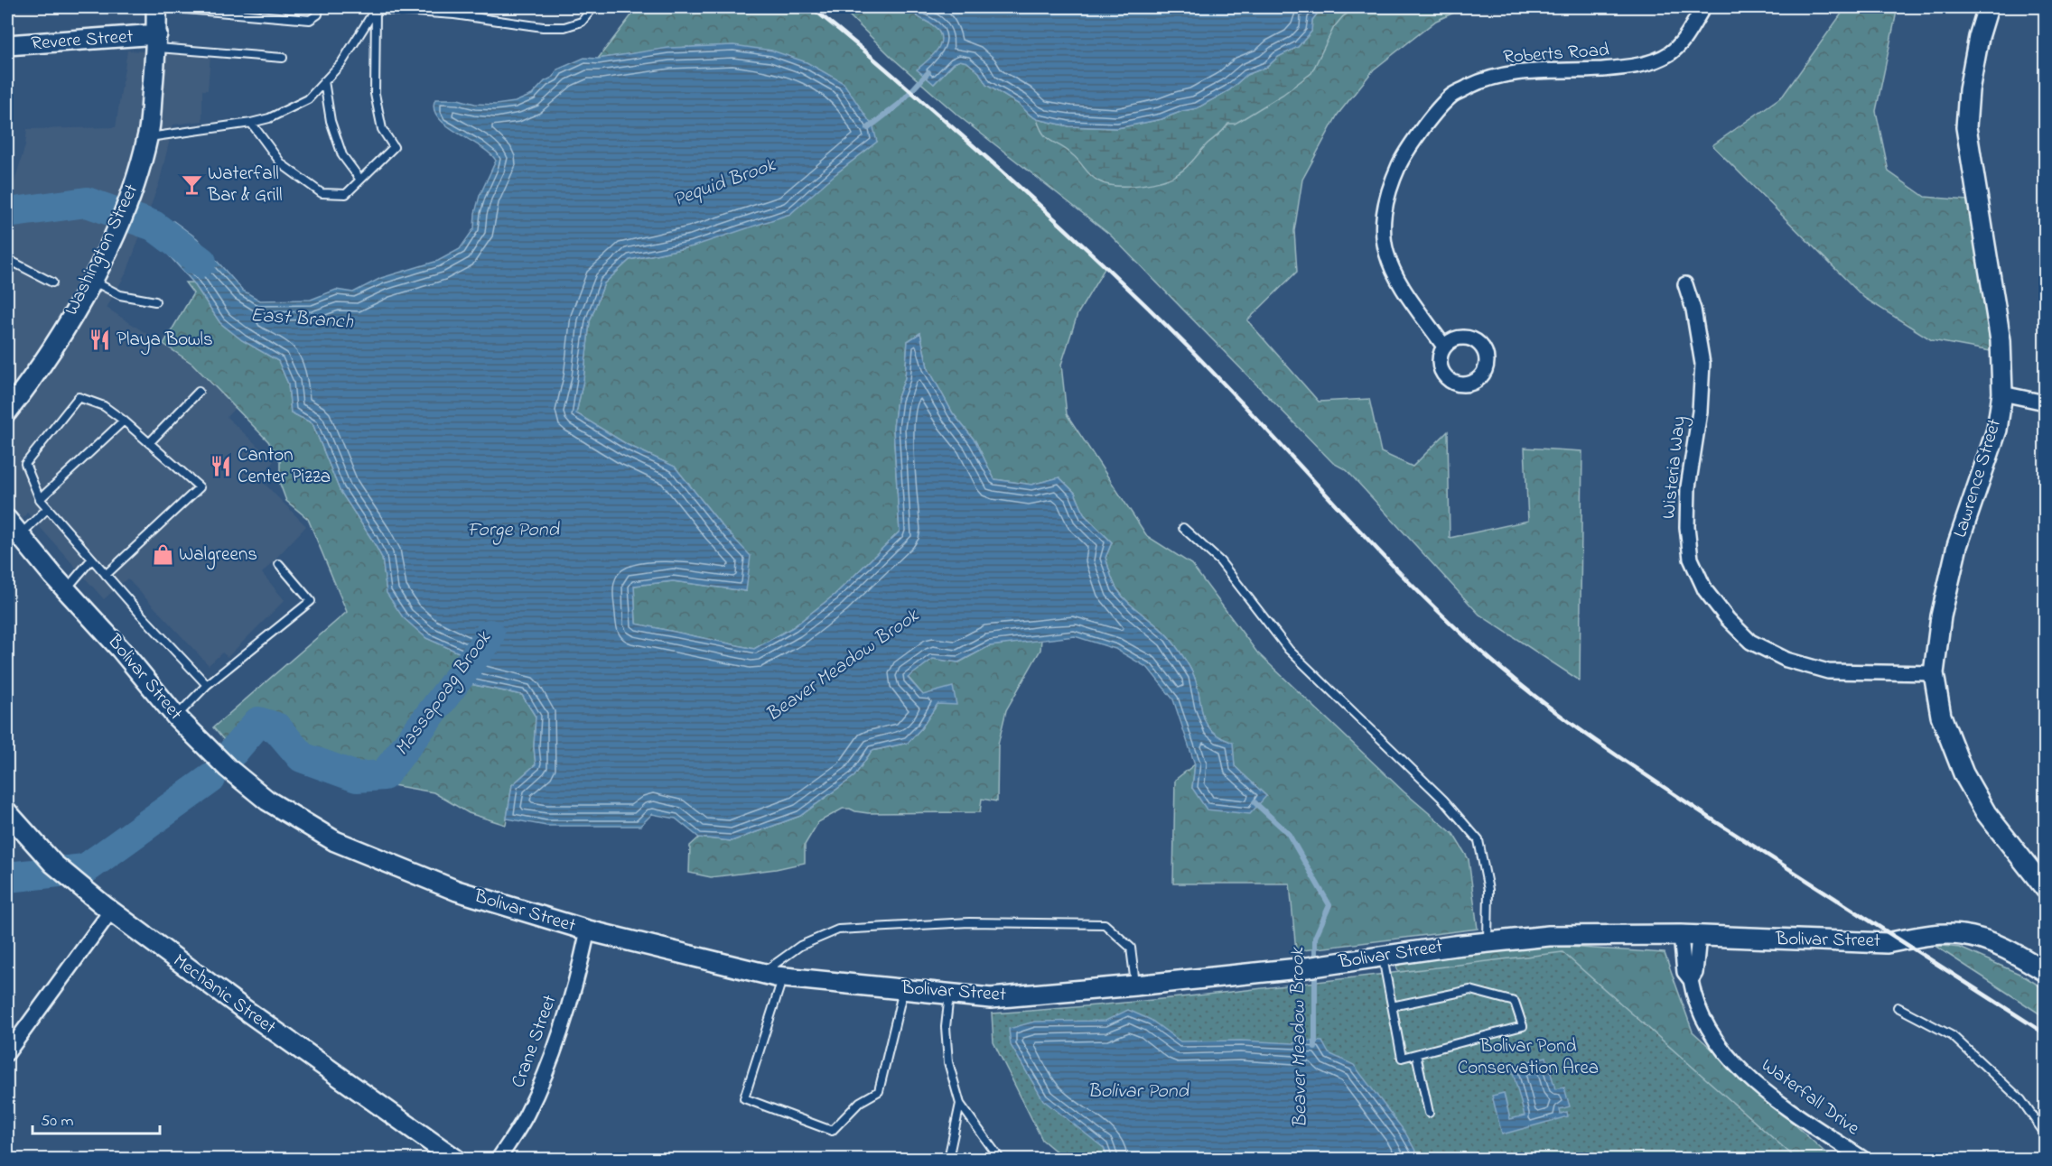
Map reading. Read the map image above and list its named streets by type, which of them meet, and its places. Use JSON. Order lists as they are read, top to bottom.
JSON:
{
  "streets": {
    "street": [
      "Revere Street",
      "Roberts Road",
      "Washington Street",
      "Wisteria Way",
      "Lawrence Street",
      "Bolivar Street",
      "Mechanic Street",
      "Crane Street",
      "Waterfall Drive"
    ]
  },
  "crossings": [
    ["Revere Street", "Washington Street"],
    ["Wisteria Way", "Lawrence Street"],
    ["Bolivar Street", "Crane Street"],
    ["Bolivar Street", "Waterfall Drive"]
  ],
  "water": [
    "Pequid Brook",
    "East Branch",
    "Forge Pond",
    "Beaver Meadow Brook",
    "Massapoag Brook",
    "Bolivar Pond"
  ],
  "parks": ["Bolivar Pond Conservation Area"],
  "places": {
    "bar": ["Waterfall Bar & Grill"],
    "restaurant": ["Playa Bowls", "Canton Center Pizza"],
    "shop": ["Walgreens"]
  },
  "scale_bar": "50 m"
}
